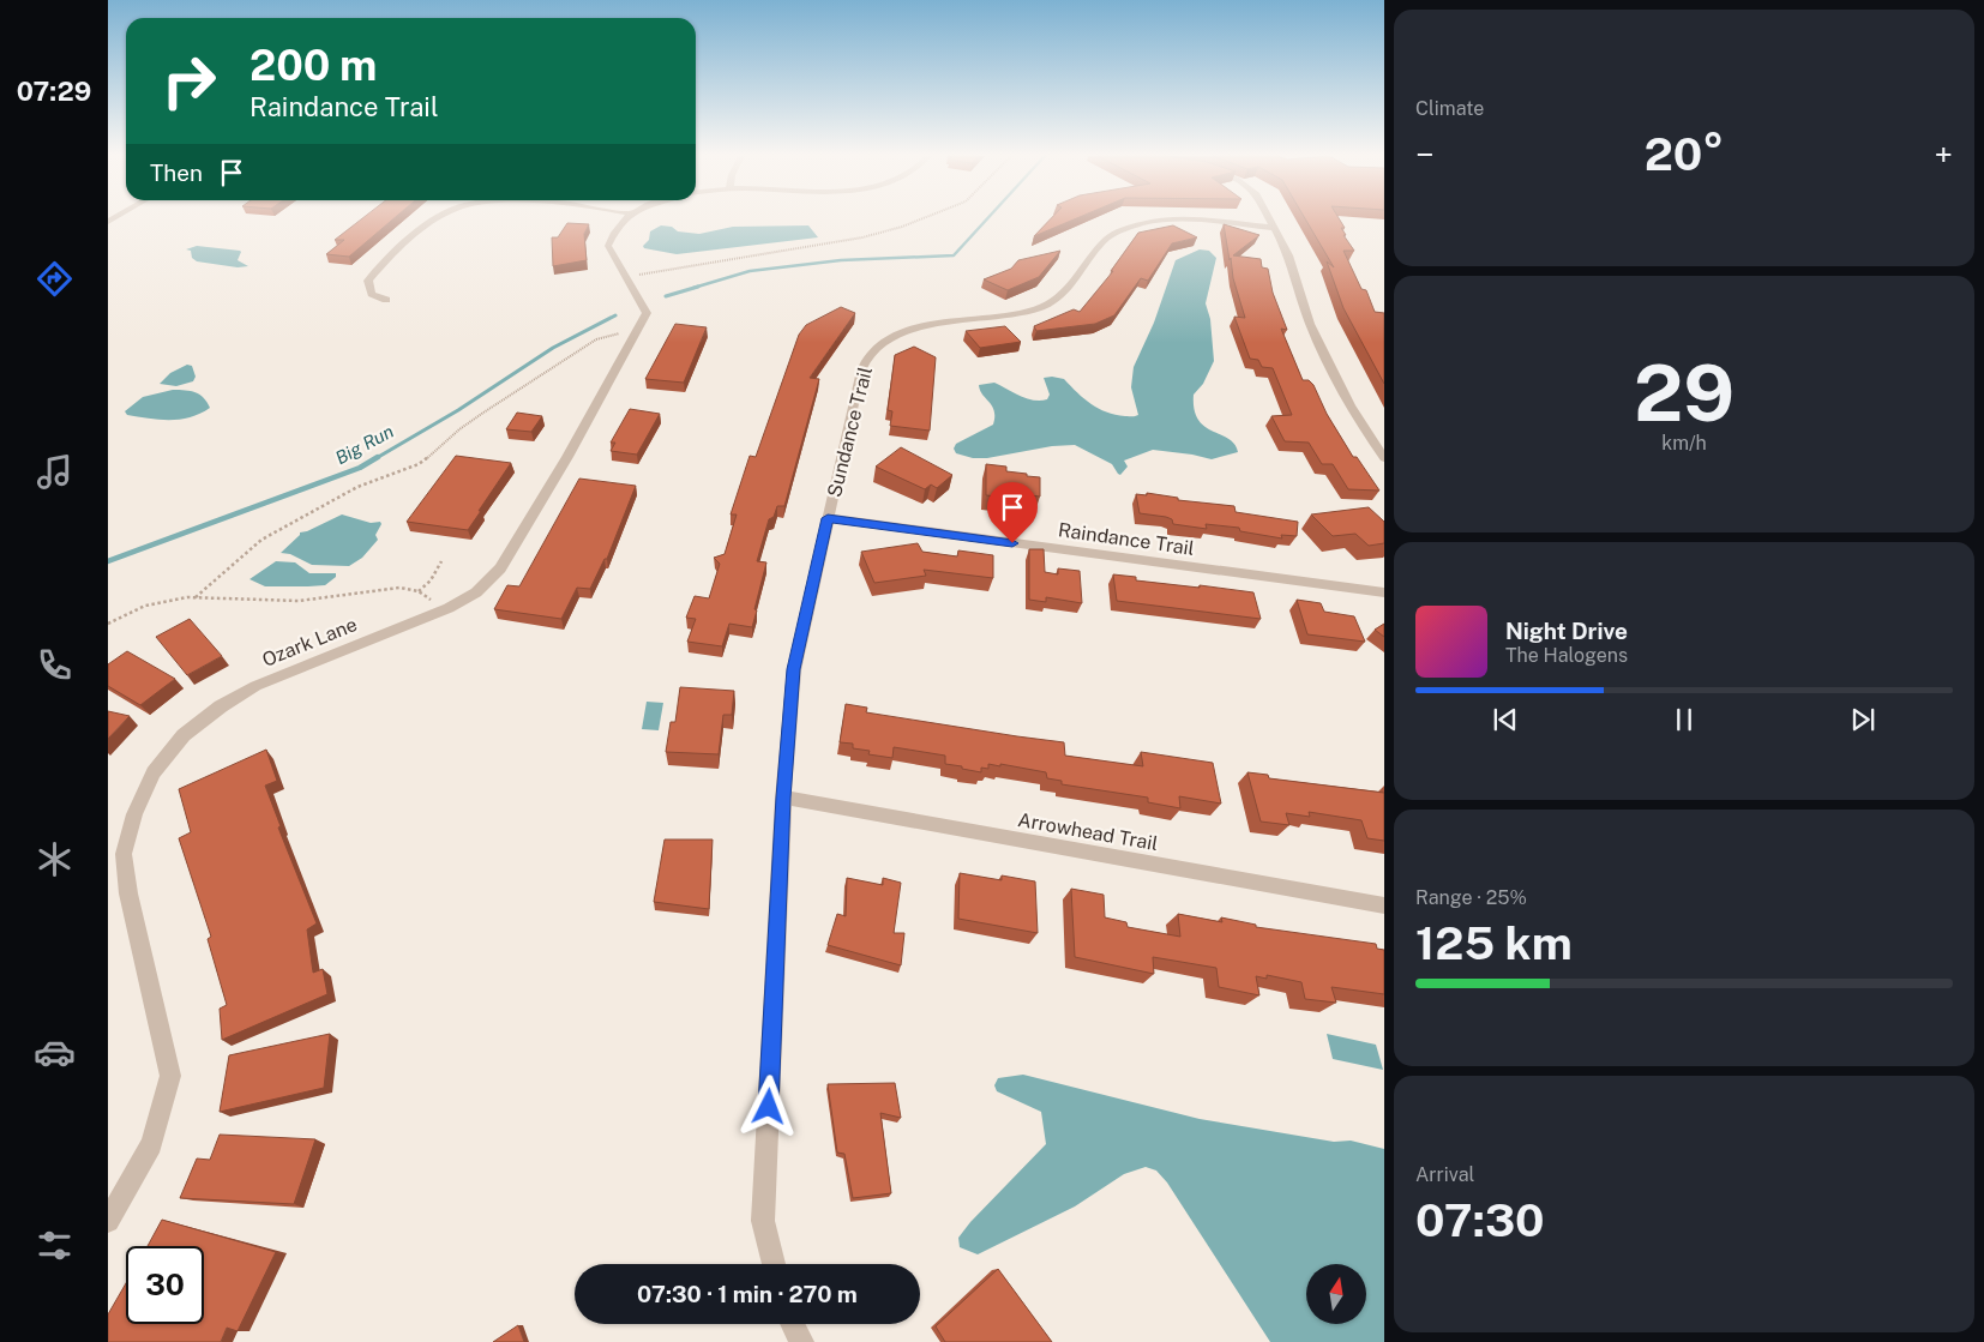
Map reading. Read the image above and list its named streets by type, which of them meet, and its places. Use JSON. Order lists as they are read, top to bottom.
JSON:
{
  "streets": {
    "street": [
      "Sundance Trail",
      "Raindance Trail",
      "Ozark Lane",
      "Arrowhead Trail"
    ]
  },
  "crossings": [
    ["Sundance Trail", "Raindance Trail"],
    ["Sundance Trail", "Arrowhead Trail"]
  ],
  "water": ["Big Run"],
  "north": "top",
  "page": {
    "tabs": "07:29",
    "tile": [
      "Climate",
      ["29", "km/h"],
      ["Range · 25%", "125 km"],
      ["Arrival", "07:30"]
    ],
    "turn": ["200 m", "Raindance Trail"],
    "heat": ["−", "20°", "+"],
    "then": "Then",
    "song": ["Night Drive", "The Halogens"],
    "limit": "30",
    "trip": "07:30 · 1 min · 270 m"
  }
}
